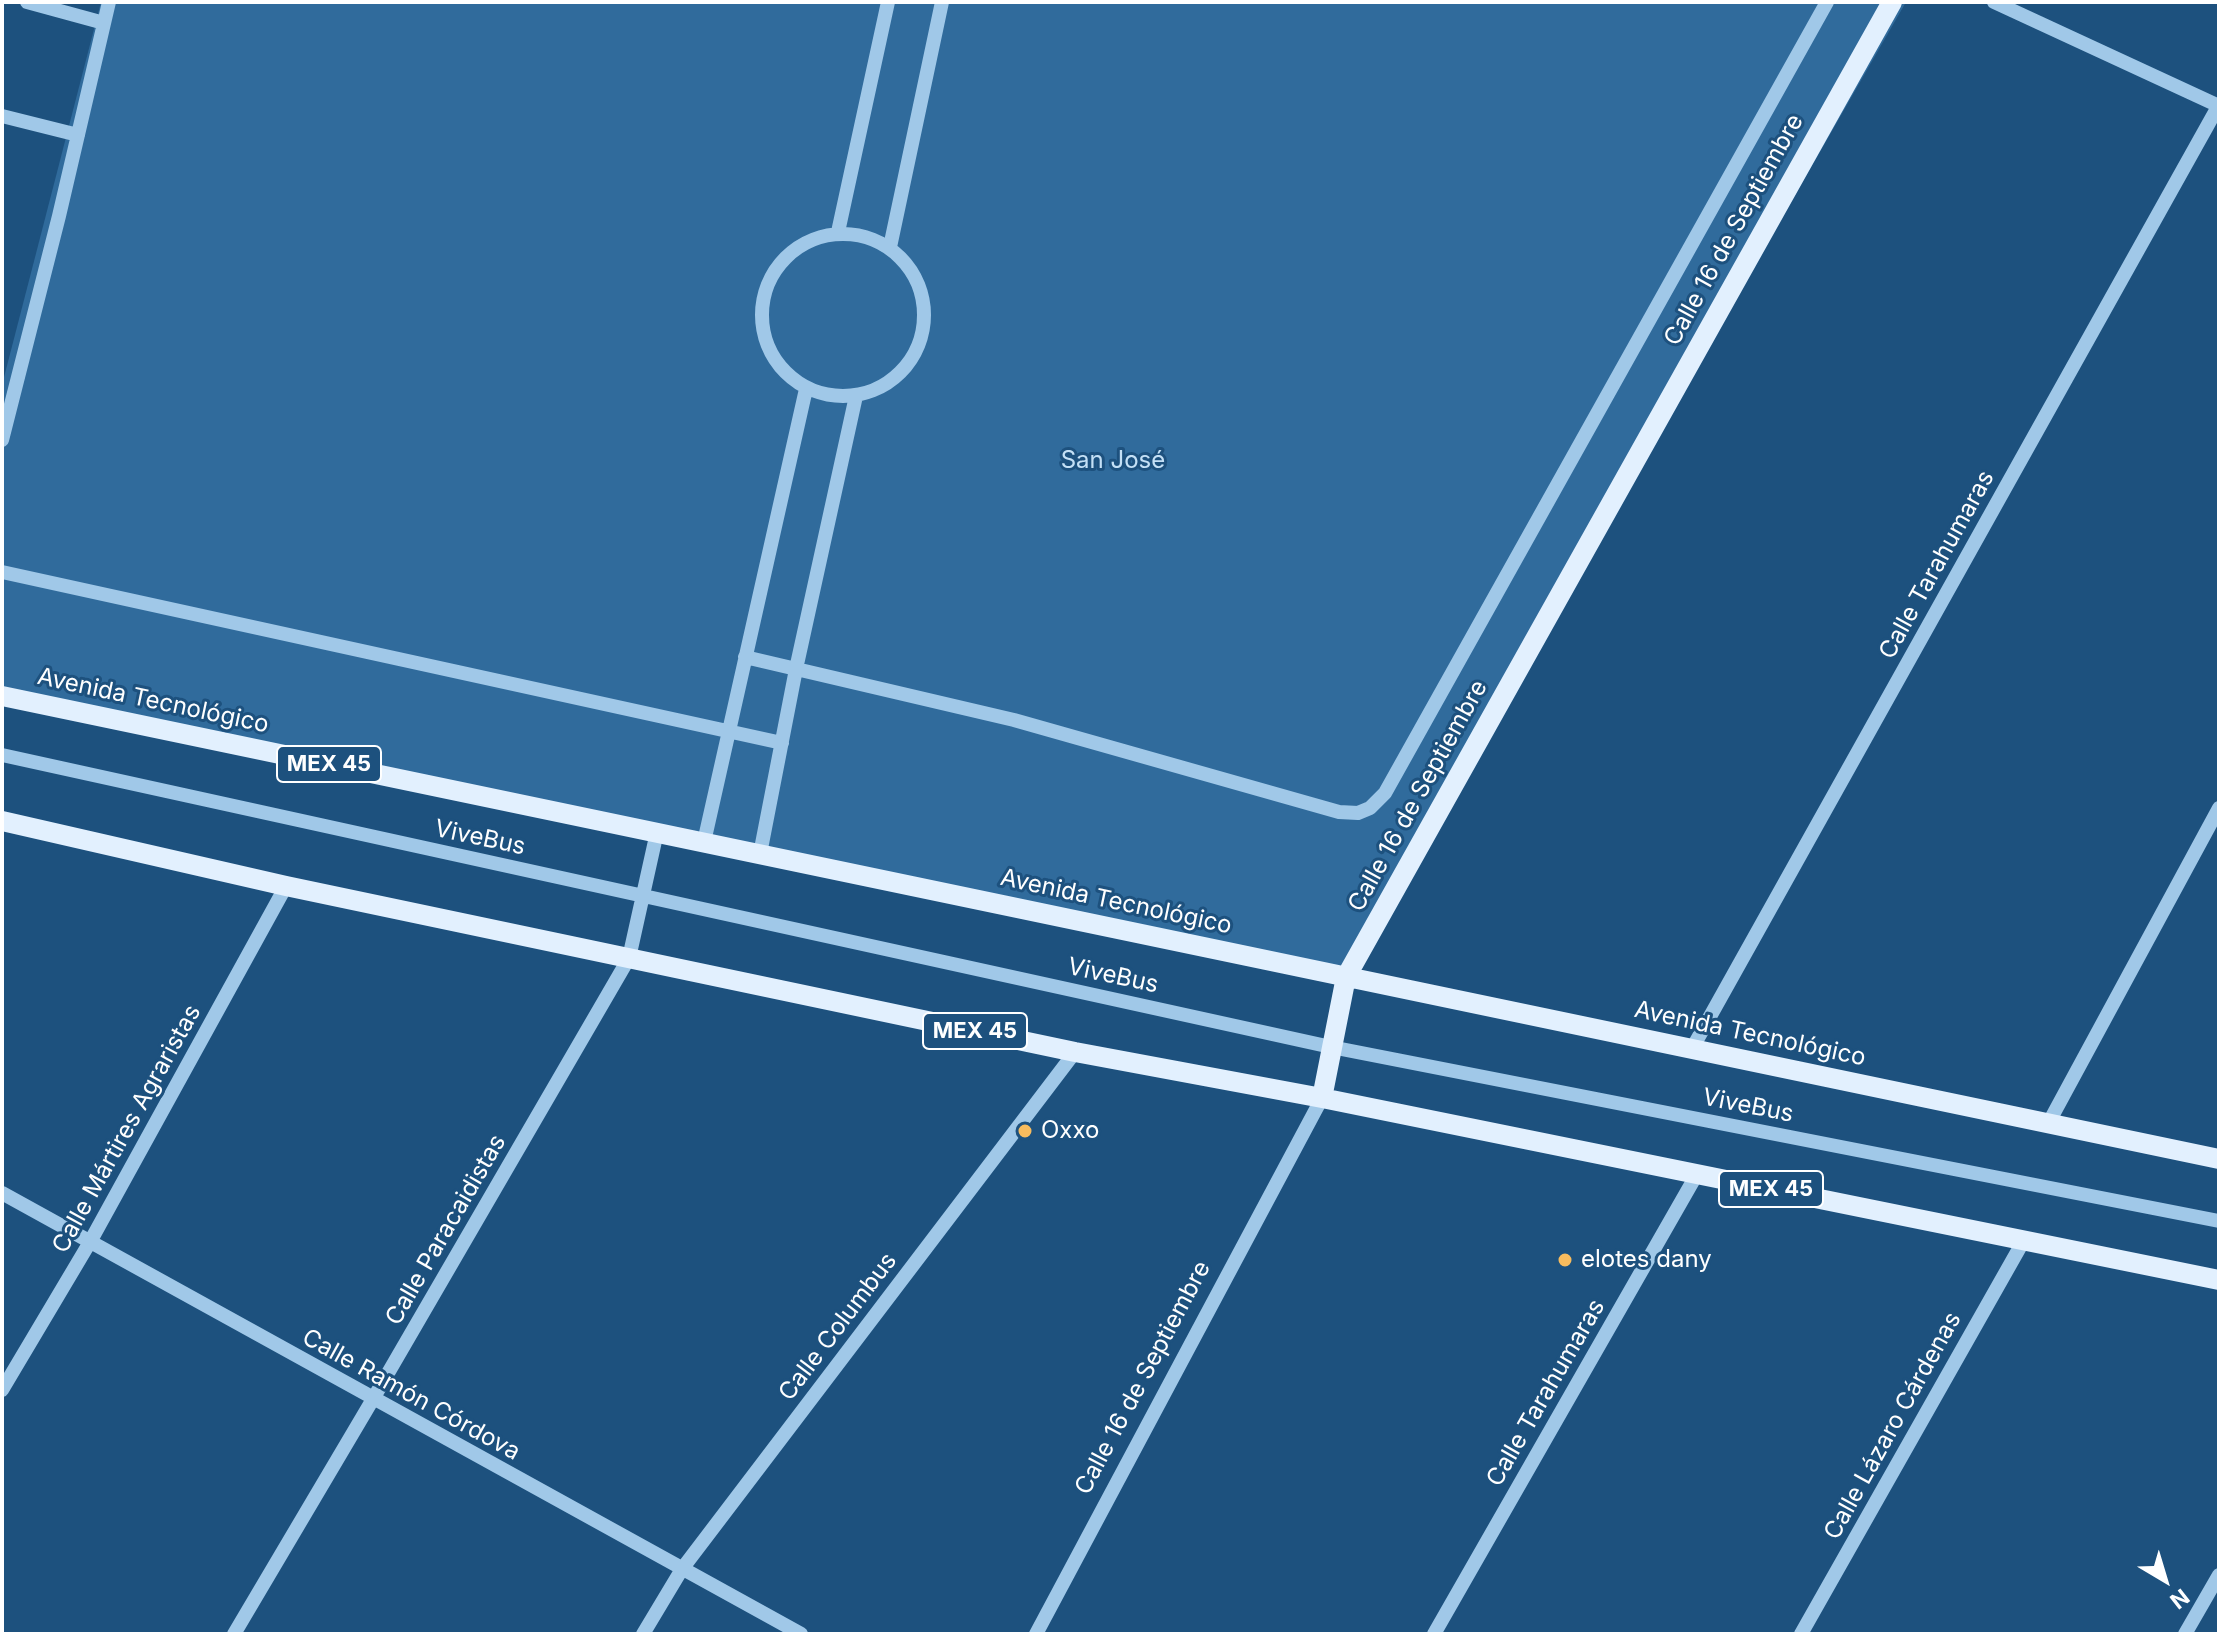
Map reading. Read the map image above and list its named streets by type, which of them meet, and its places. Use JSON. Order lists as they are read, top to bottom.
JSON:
{
  "streets": {
    "main road": ["Calle 16 de Septiembre", "Avenida Tecnológico", "MEX 45"],
    "street": [
      "Calle Tarahumaras",
      "ViveBus",
      "Calle Mártires Agraristas",
      "Calle Paracaidistas",
      "Calle Columbus",
      "Calle Ramón Córdova",
      "Calle Lázaro Cárdenas"
    ]
  },
  "crossings": [
    ["Calle 16 de Septiembre", "Avenida Tecnológico"],
    ["Calle 16 de Septiembre", "MEX 45"],
    ["Calle 16 de Septiembre", "ViveBus"],
    ["Calle Tarahumaras", "Avenida Tecnológico"],
    ["Calle Tarahumaras", "MEX 45"],
    ["Avenida Tecnológico", "Calle Paracaidistas"],
    ["MEX 45", "Calle Mártires Agraristas"],
    ["MEX 45", "Calle Paracaidistas"],
    ["MEX 45", "Calle Columbus"],
    ["MEX 45", "Calle Lázaro Cárdenas"],
    ["ViveBus", "Calle Paracaidistas"],
    ["Calle Mártires Agraristas", "Calle Ramón Córdova"],
    ["Calle Paracaidistas", "Calle Ramón Córdova"],
    ["Calle Columbus", "Calle Ramón Córdova"]
  ],
  "parks": ["San José"],
  "places": ["Oxxo", "elotes dany"],
  "north": "bottom right"
}
